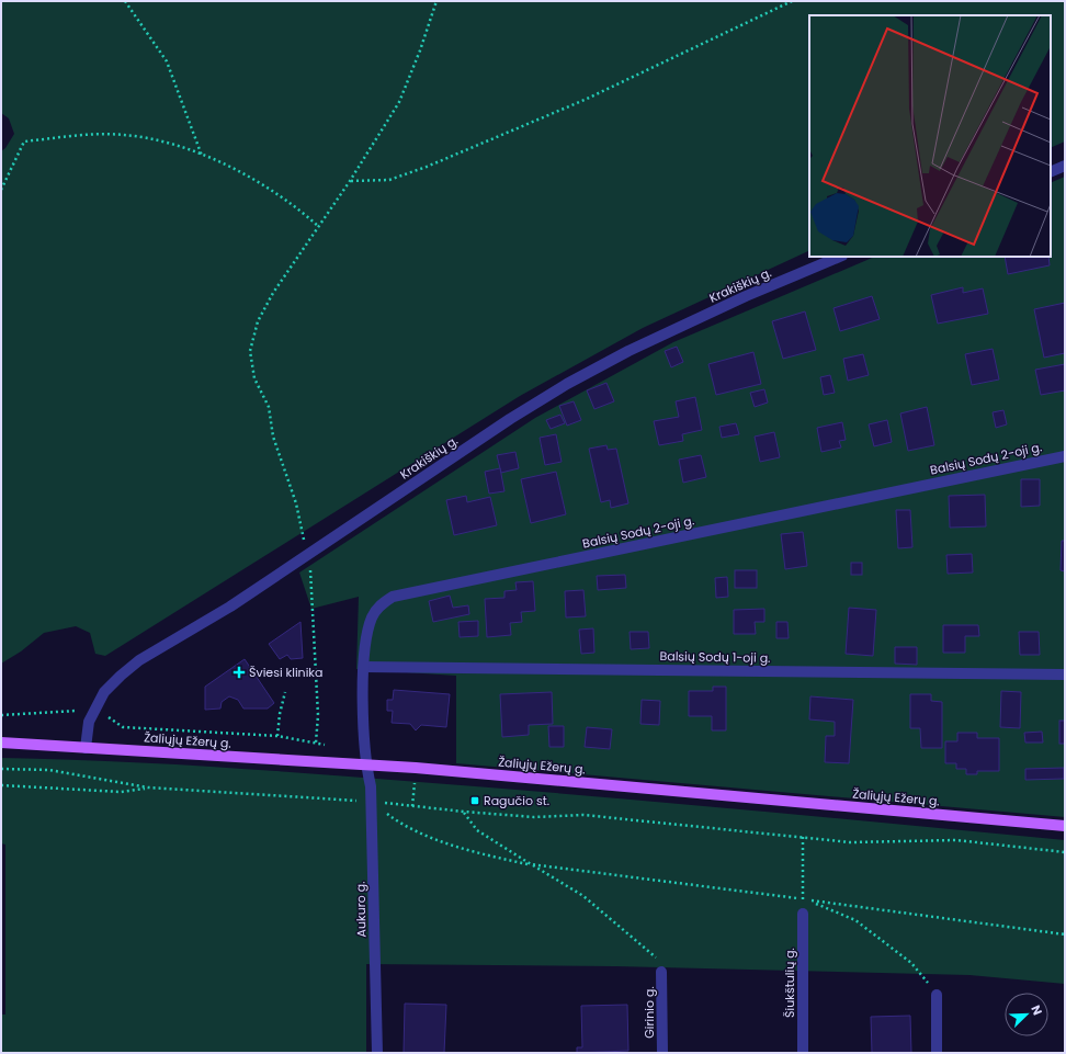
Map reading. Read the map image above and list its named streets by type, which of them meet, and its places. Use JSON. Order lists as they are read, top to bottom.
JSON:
{
  "streets": {
    "main road": ["Žaliųjų Ežerų g."],
    "street": [
      "Krakiškių g.",
      "Balsių Sodų 2-oji g.",
      "Balsių Sodų 1-oji g.",
      "Aukuro g.",
      "Šiukštulių g.",
      "Girinio g."
    ]
  },
  "crossings": [
    ["Krakiškių g.", "Žaliųjų Ežerų g."],
    ["Balsių Sodų 2-oji g.", "Balsių Sodų 1-oji g."],
    ["Balsių Sodų 2-oji g.", "Žaliųjų Ežerų g."],
    ["Balsių Sodų 2-oji g.", "Aukuro g."],
    ["Žaliųjų Ežerų g.", "Aukuro g."]
  ],
  "places": {
    "health": ["Šviesi klinika"],
    "transit": ["Ragučio st."]
  },
  "north": "top right"
}
